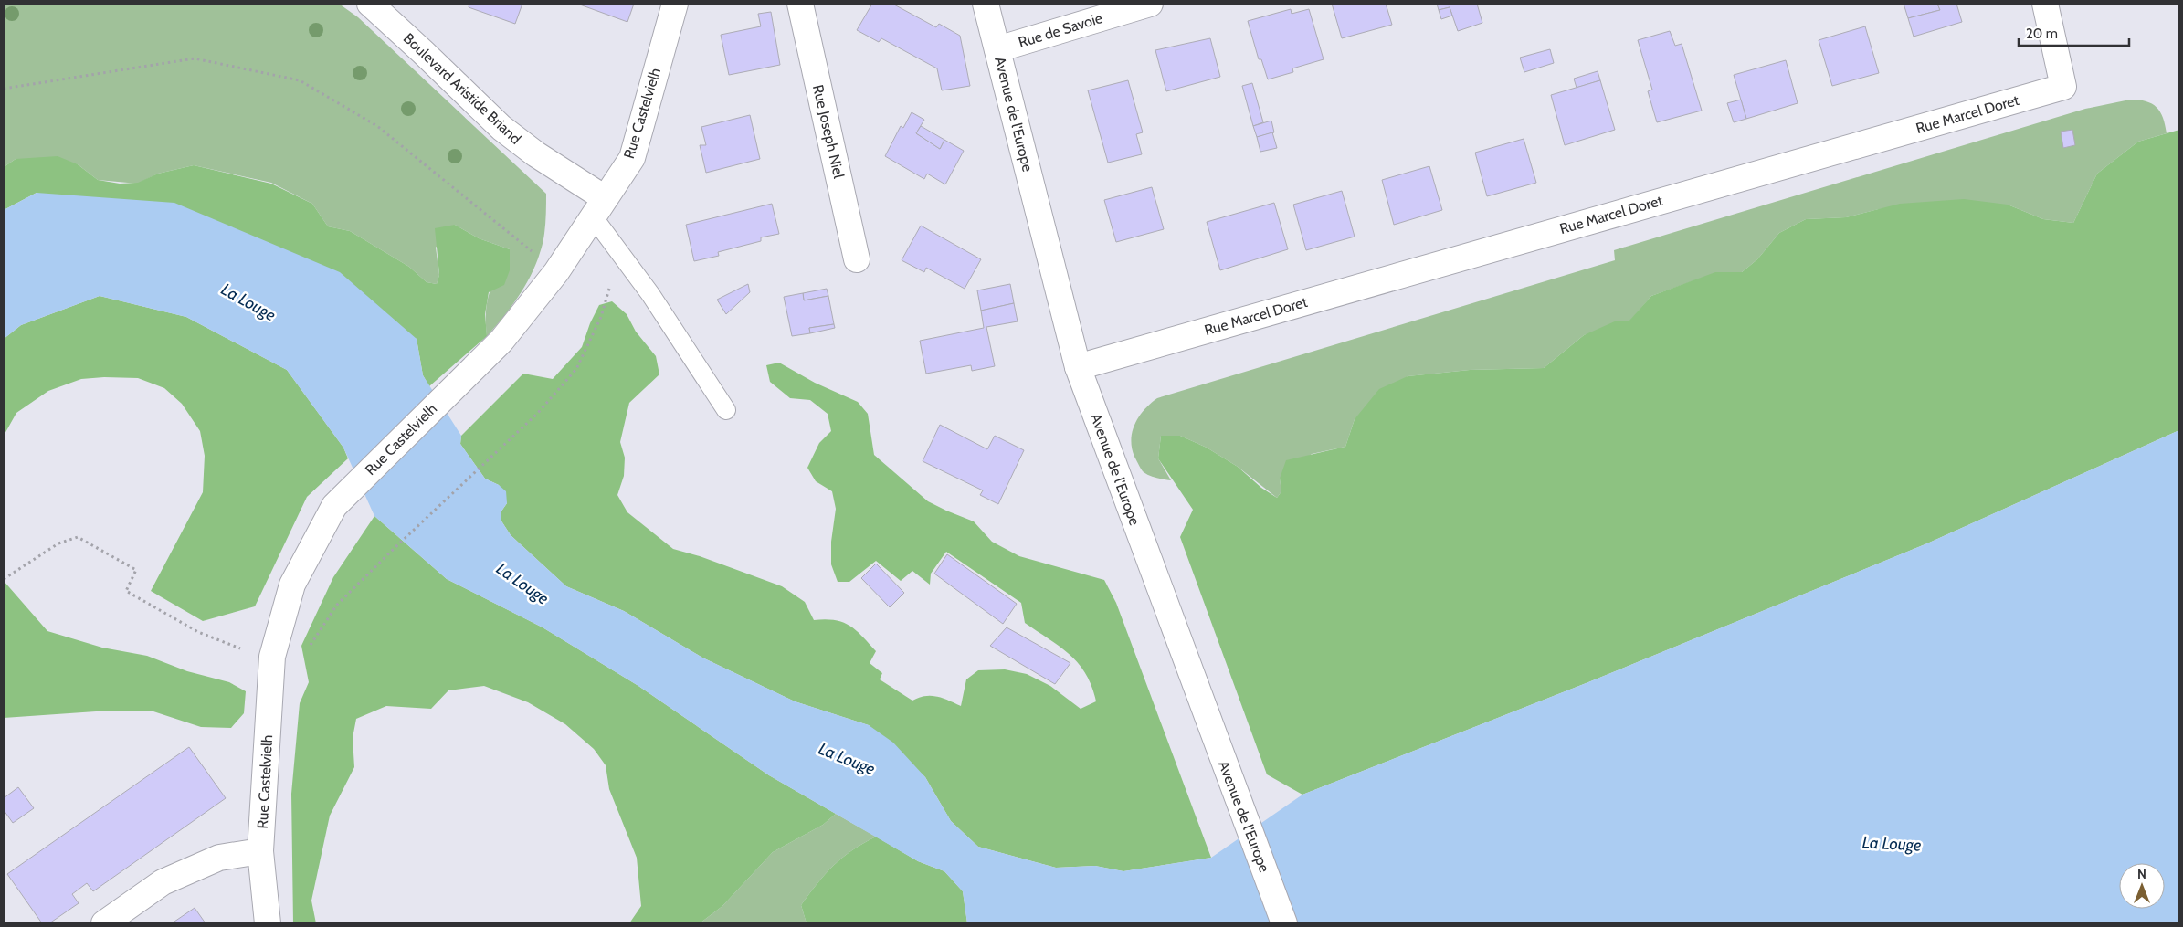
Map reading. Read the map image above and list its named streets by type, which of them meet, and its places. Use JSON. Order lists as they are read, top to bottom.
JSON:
{
  "streets": {
    "street": [
      "Rue de Savoie",
      "Boulevard Aristide Briand",
      "Rue Castelvielh",
      "Avenue de l'Europe",
      "Rue Marcel Doret",
      "Rue Joseph Niel"
    ]
  },
  "crossings": [
    ["Rue de Savoie", "Avenue de l'Europe"],
    ["Boulevard Aristide Briand", "Rue Castelvielh"],
    ["Avenue de l'Europe", "Rue Marcel Doret"]
  ],
  "water": ["La Louge"],
  "scale_bar": "20 m",
  "north": "top"
}
